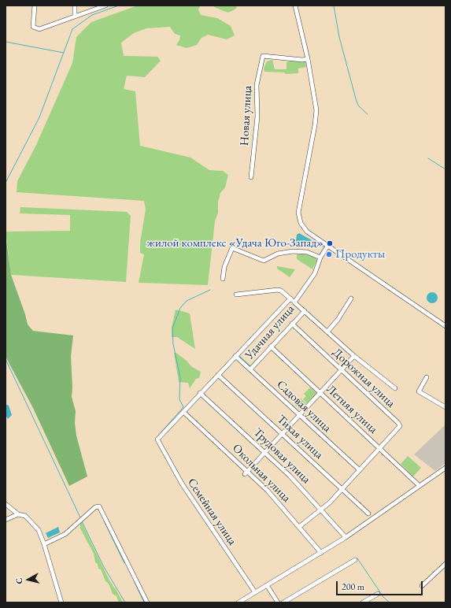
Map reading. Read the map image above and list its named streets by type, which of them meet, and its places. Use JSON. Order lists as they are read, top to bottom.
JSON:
{
  "streets": {
    "street": [
      "Новая улица",
      "Удачная улица",
      "Дорожная улица",
      "Садовая улица",
      "Летняя улица",
      "Тихая улица",
      "Трудовая улица",
      "Окольная улица",
      "Семейная улица"
    ]
  },
  "crossings": [
    ["Удачная улица", "Дорожная улица"],
    ["Удачная улица", "Садовая улица"],
    ["Удачная улица", "Летняя улица"],
    ["Дорожная улица", "Летняя улица"],
    ["Окольная улица", "Семейная улица"]
  ],
  "places": ["жилой комплекс «Удача Юго-Запад»", "Продукты"],
  "scale_bar": "200 m",
  "north": "left"
}
